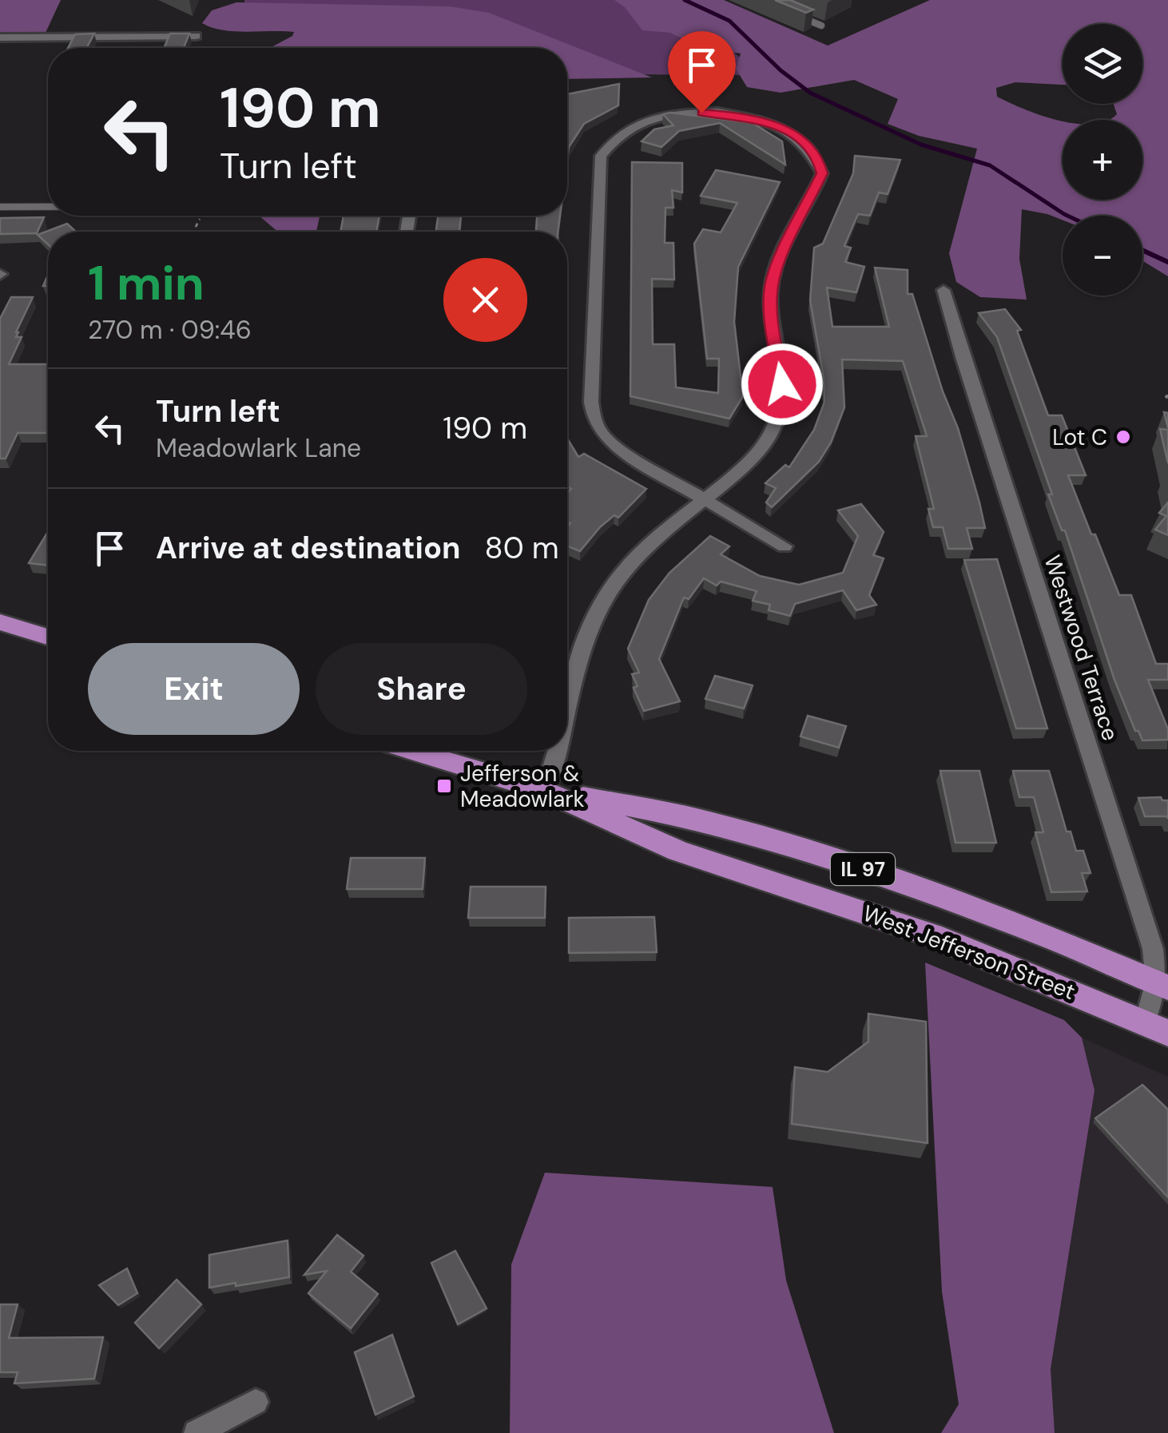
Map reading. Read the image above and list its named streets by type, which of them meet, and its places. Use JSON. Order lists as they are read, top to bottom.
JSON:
{
  "streets": {
    "main road": ["IL 97", "West Jefferson Street"],
    "street": ["Westwood Terrace"]
  },
  "crossings": [
    ["Westwood Terrace", "West Jefferson Street"]
  ],
  "places": {
    "other": ["Lot C"],
    "transit": ["Jefferson & Meadowlark"]
  },
  "page": {
    "map_buttons": ["+", "−"],
    "turn": ["190 m", "Turn left"],
    "heading": ["1 min", "270 m · 09:46"],
    "list": [
      {
        "name": "Turn left",
        "note": "Meadowlark Lane",
        "value": "190 m"
      },
      {
        "name": "Arrive at destination",
        "value": "80 m"
      }
    ],
    "buttons": ["Exit", "Share"]
  }
}
